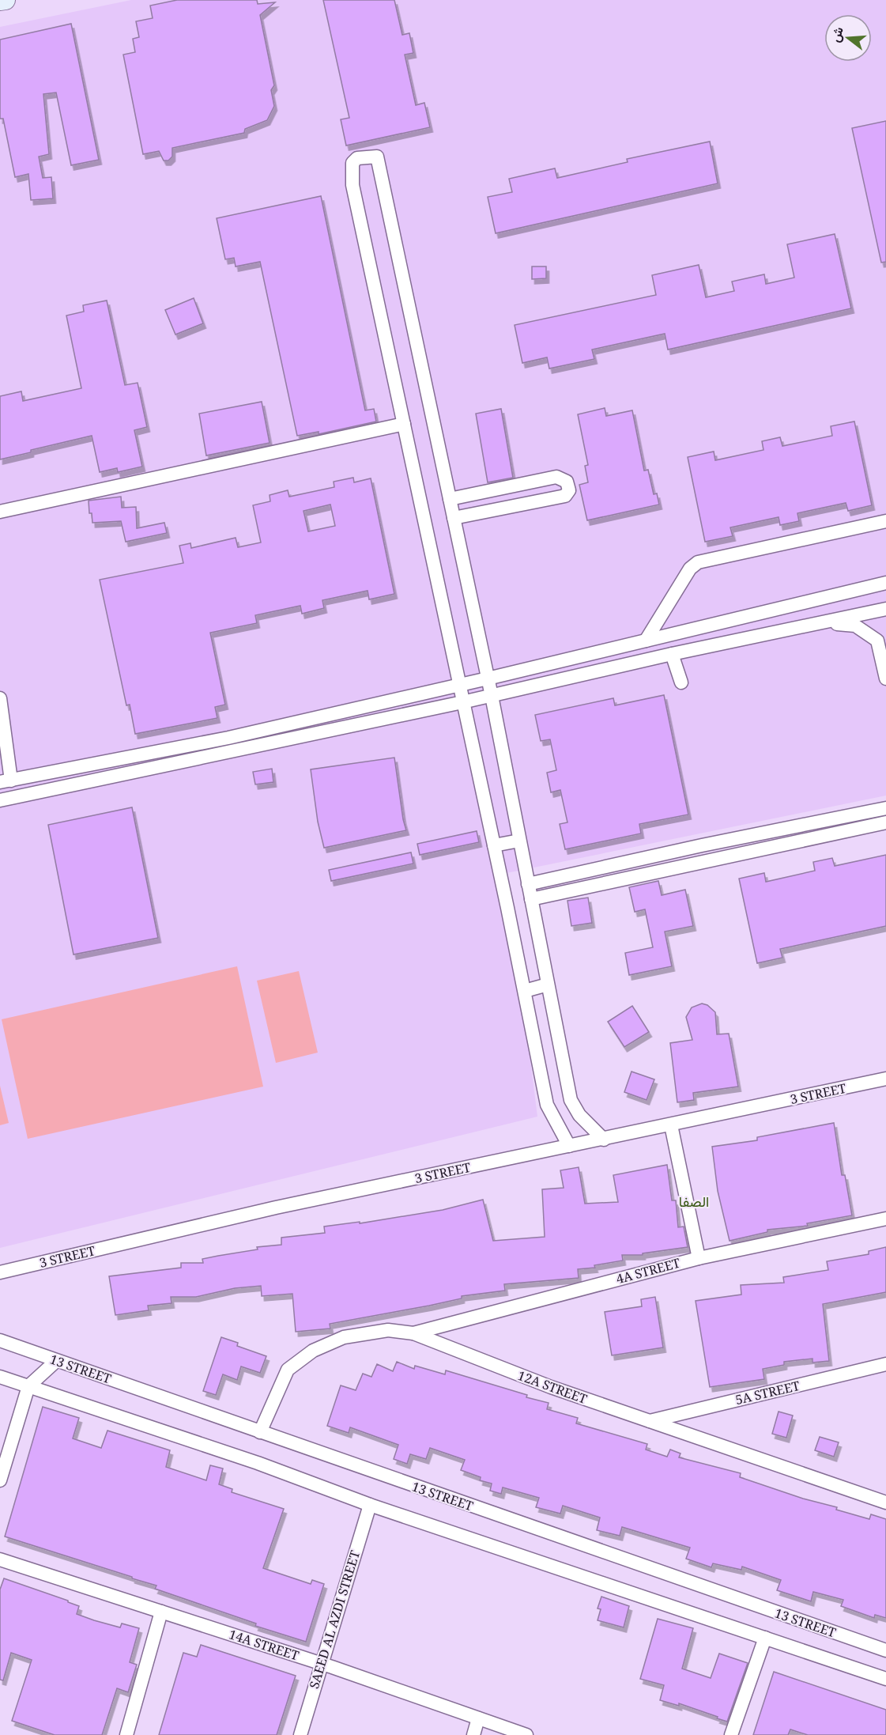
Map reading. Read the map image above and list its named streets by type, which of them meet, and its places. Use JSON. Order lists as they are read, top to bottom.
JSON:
{
  "streets": {
    "street": [
      "3 STREET",
      "4A STREET",
      "13 STREET",
      "12A STREET",
      "5A STREET",
      "SAEED AL AZDI STREET",
      "14A STREET"
    ]
  },
  "crossings": [
    ["4A STREET", "12A STREET"],
    ["13 STREET", "12A STREET"],
    ["13 STREET", "SAEED AL AZDI STREET"],
    ["12A STREET", "5A STREET"],
    ["SAEED AL AZDI STREET", "14A STREET"]
  ],
  "districts": ["الصفا"],
  "north": "left"
}
